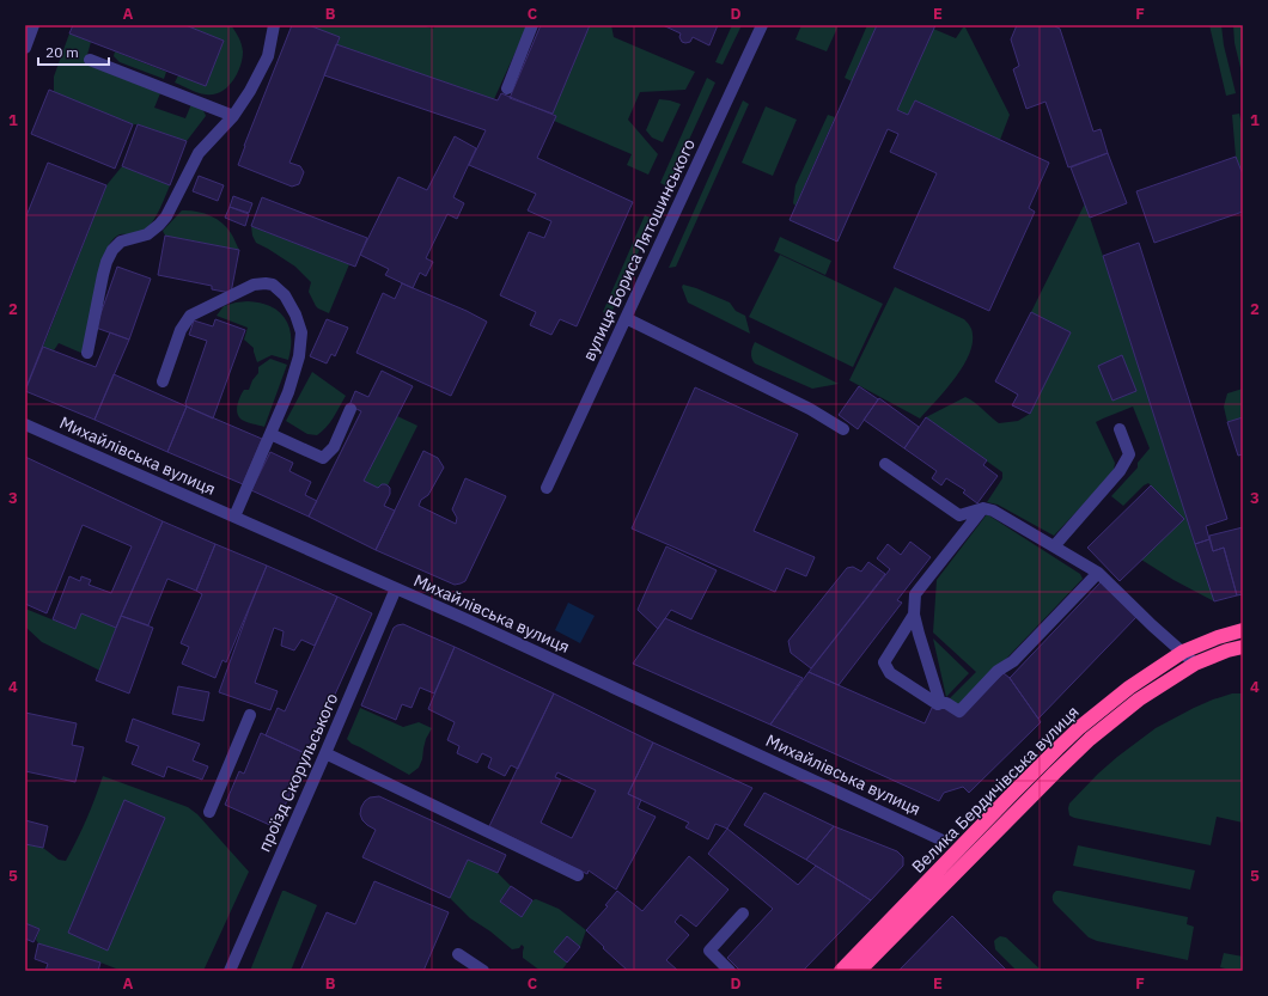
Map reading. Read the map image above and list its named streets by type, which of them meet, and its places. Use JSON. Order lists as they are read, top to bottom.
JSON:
{
  "streets": {
    "highway": ["Велика Бердичівська вулиця"],
    "street": ["вулиця Бориса Лятошинського", "Михайлівська вулиця", "проїзд Скорульського"]
  },
  "crossings": [
    ["Михайлівська вулиця", "проїзд Скорульського"]
  ],
  "scale_bar": "20 m",
  "grid": {
    "columns": [
      "A",
      "B",
      "C",
      "D",
      "E",
      "F"
    ],
    "rows": [
      "1",
      "2",
      "3",
      "4",
      "5"
    ]
  }
}
